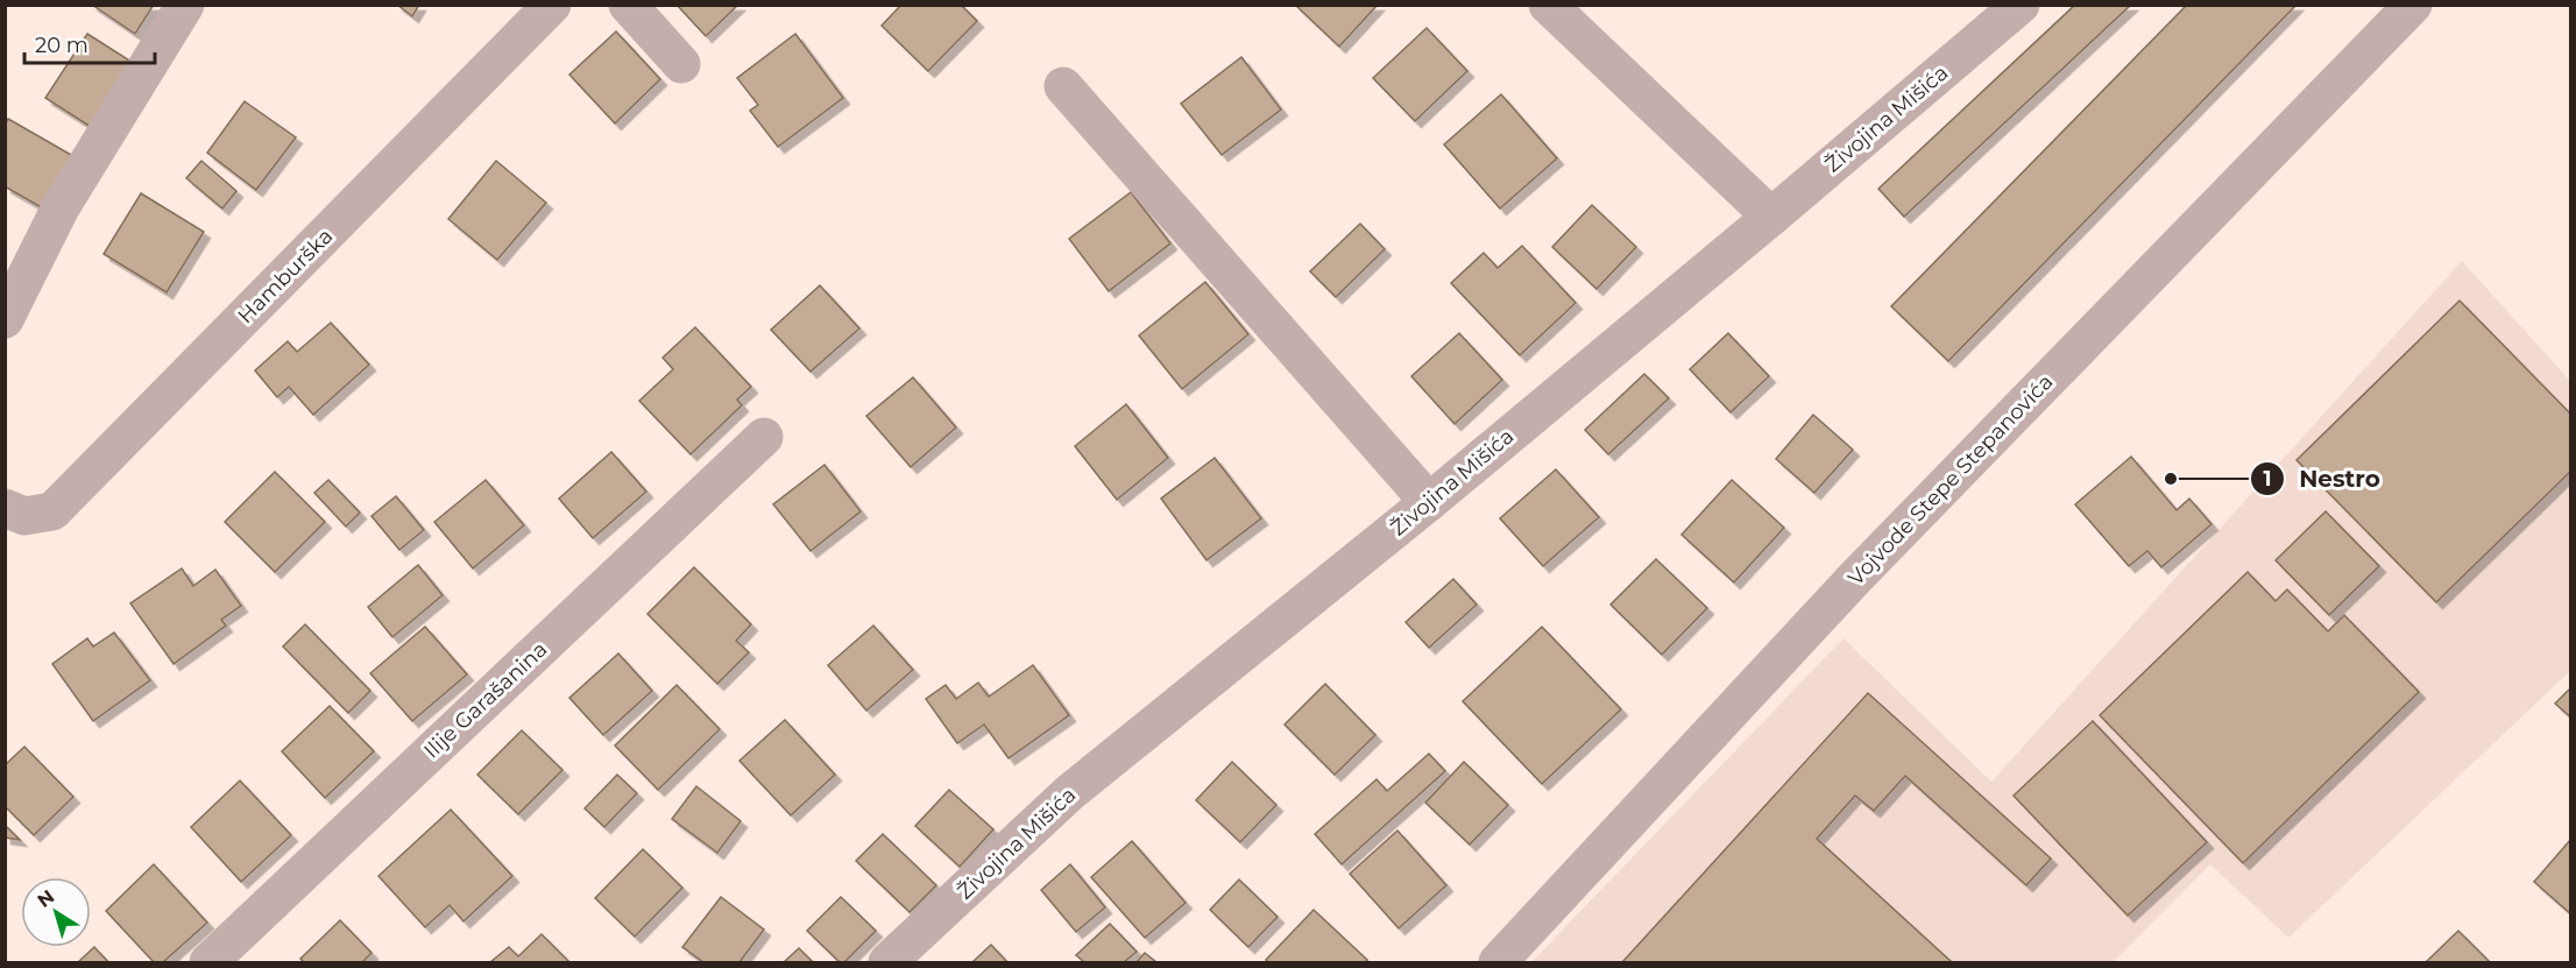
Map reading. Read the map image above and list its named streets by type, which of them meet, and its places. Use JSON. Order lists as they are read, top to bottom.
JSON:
{
  "streets": {
    "street": [
      "Živojina Mišića",
      "Hamburška",
      "Vojvode Stepe Stepanovića",
      "Ilije Garašanina"
    ]
  },
  "places": ["Nestro"],
  "scale_bar": "20 m",
  "north": "top left"
}
